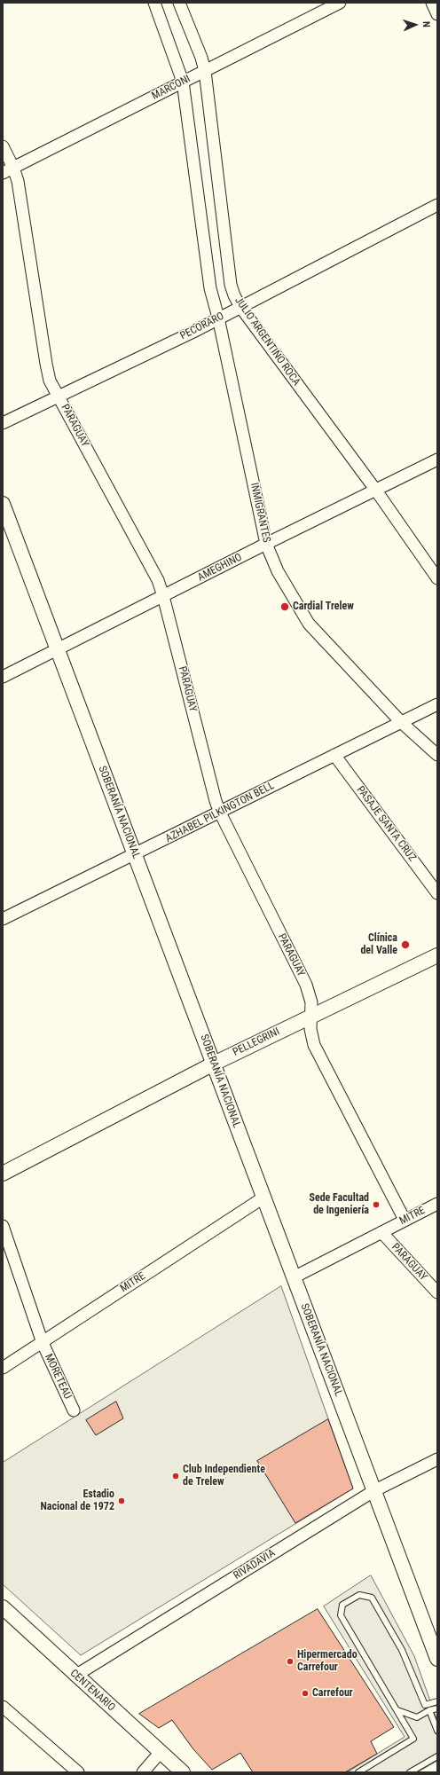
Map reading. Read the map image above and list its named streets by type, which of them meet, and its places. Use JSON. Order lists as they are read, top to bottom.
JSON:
{
  "streets": {
    "street": [
      "MARCONI",
      "PECORARO",
      "JULIO ARGENTINO ROCA",
      "PARAGUAY",
      "INMIGRANTES",
      "AMEGHINO",
      "SOBERANÍA NACIONAL",
      "AZHABEL PILKINGTON BELL",
      "PASAJE SANTA CRUZ",
      "PELLEGRINI",
      "MITRE",
      "MORETEAU",
      "RIVADAVIA",
      "CENTENARIO"
    ]
  },
  "crossings": [
    ["MARCONI", "JULIO ARGENTINO ROCA"],
    ["MARCONI", "PARAGUAY"],
    ["PECORARO", "JULIO ARGENTINO ROCA"],
    ["PECORARO", "PARAGUAY"],
    ["PECORARO", "INMIGRANTES"],
    ["JULIO ARGENTINO ROCA", "AMEGHINO"],
    ["PARAGUAY", "AMEGHINO"],
    ["PARAGUAY", "AZHABEL PILKINGTON BELL"],
    ["PARAGUAY", "PELLEGRINI"],
    ["PARAGUAY", "MITRE"],
    ["INMIGRANTES", "AMEGHINO"],
    ["INMIGRANTES", "AZHABEL PILKINGTON BELL"],
    ["AMEGHINO", "SOBERANÍA NACIONAL"],
    ["SOBERANÍA NACIONAL", "AZHABEL PILKINGTON BELL"],
    ["SOBERANÍA NACIONAL", "PELLEGRINI"],
    ["SOBERANÍA NACIONAL", "MITRE"],
    ["SOBERANÍA NACIONAL", "RIVADAVIA"],
    ["AZHABEL PILKINGTON BELL", "PASAJE SANTA CRUZ"],
    ["MITRE", "MORETEAU"],
    ["RIVADAVIA", "CENTENARIO"]
  ],
  "places": [
    "Cardial Trelew",
    "Clínica del Valle",
    "Sede Facultad de Ingeniería",
    "Club Independiente de Trelew",
    "Estadio Nacional de 1972",
    "Hipermercado Carrefour",
    "Carrefour"
  ],
  "north": "right"
}
